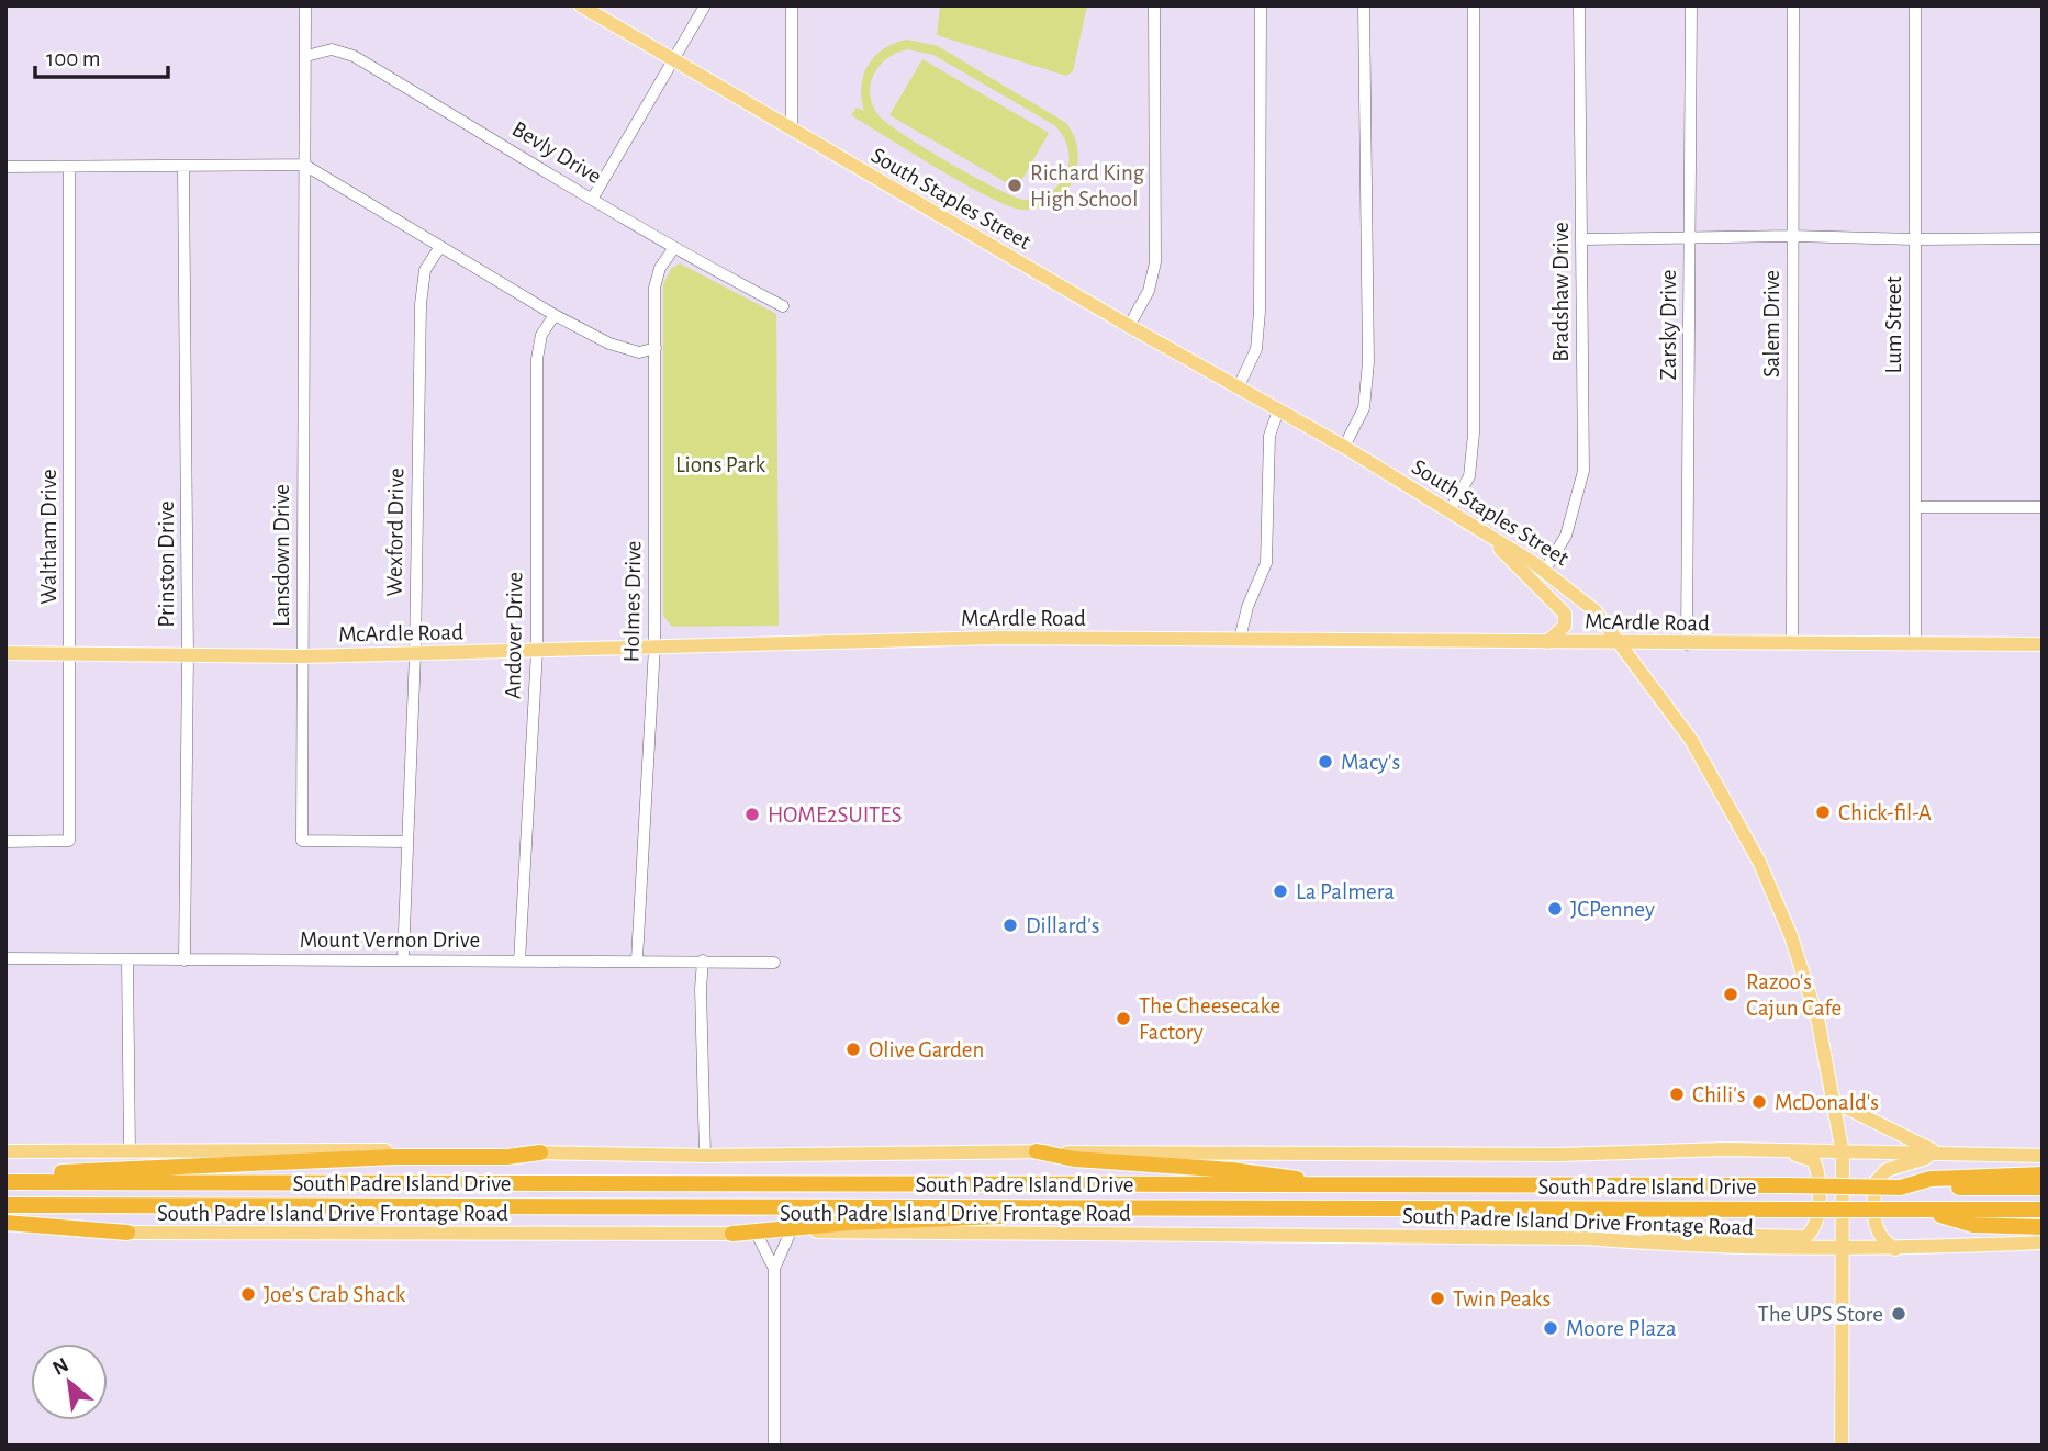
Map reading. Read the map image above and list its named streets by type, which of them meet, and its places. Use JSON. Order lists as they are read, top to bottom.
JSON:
{
  "streets": {
    "highway": ["South Padre Island Drive"],
    "main road": ["South Staples Street", "McArdle Road", "South Padre Island Drive Frontage Road"],
    "street": [
      "Bevly Drive",
      "Bradshaw Drive",
      "Salem Drive",
      "Zarsky Drive",
      "Lum Street",
      "Wexford Drive",
      "Waltham Drive",
      "Lansdown Drive",
      "Prinston Drive",
      "Holmes Drive",
      "Andover Drive",
      "Mount Vernon Drive"
    ]
  },
  "crossings": [
    ["Bevly Drive", "Lansdown Drive"],
    ["Bevly Drive", "Holmes Drive"],
    ["South Staples Street", "Bradshaw Drive"],
    ["South Staples Street", "McArdle Road"],
    ["South Staples Street", "South Padre Island Drive Frontage Road"],
    ["Salem Drive", "McArdle Road"],
    ["Zarsky Drive", "McArdle Road"],
    ["Lum Street", "McArdle Road"],
    ["Wexford Drive", "Lansdown Drive"],
    ["Wexford Drive", "McArdle Road"],
    ["Wexford Drive", "Mount Vernon Drive"],
    ["Waltham Drive", "McArdle Road"],
    ["Lansdown Drive", "McArdle Road"],
    ["Prinston Drive", "McArdle Road"],
    ["Prinston Drive", "Mount Vernon Drive"],
    ["Holmes Drive", "McArdle Road"],
    ["Holmes Drive", "Mount Vernon Drive"],
    ["McArdle Road", "Andover Drive"],
    ["Andover Drive", "Mount Vernon Drive"]
  ],
  "parks": ["Lions Park"],
  "places": [
    "Richard King High School",
    "Macy's",
    "Chick-fil-A",
    "HOME2SUITES",
    "La Palmera",
    "JCPenney",
    "Dillard's",
    "Razoo's Cajun Cafe",
    "The Cheesecake Factory",
    "Olive Garden",
    "Chili's",
    "McDonald's",
    "Joe's Crab Shack",
    "Twin Peaks",
    "The UPS Store",
    "Moore Plaza"
  ],
  "scale_bar": "100 m",
  "north": "top left"
}
